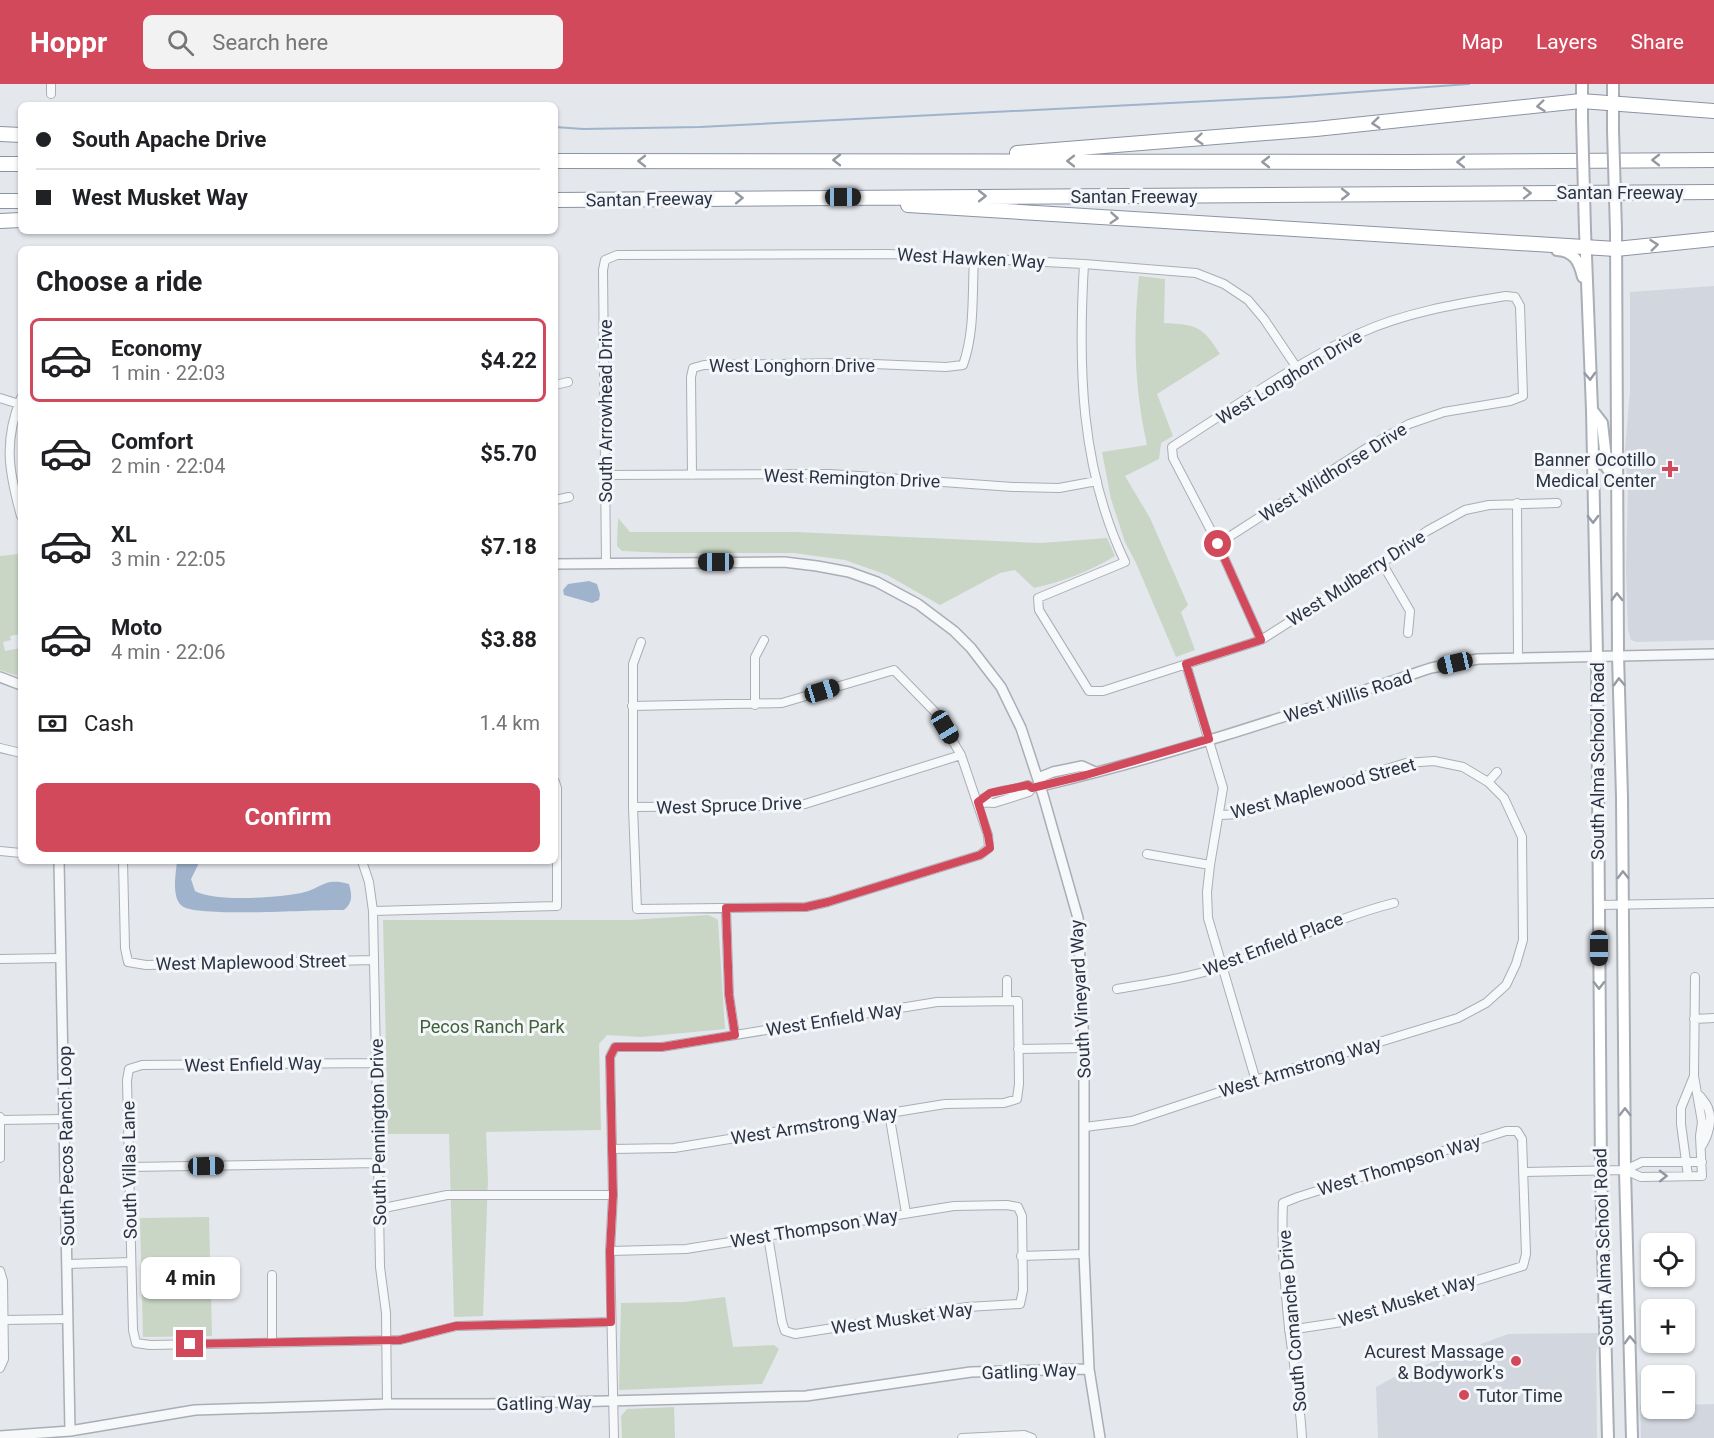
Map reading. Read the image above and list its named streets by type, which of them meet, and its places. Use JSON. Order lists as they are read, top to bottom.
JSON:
{
  "streets": {
    "highway": ["Santan Freeway"],
    "main road": ["South Alma School Road"],
    "street": [
      "West Hawken Way",
      "West Longhorn Drive",
      "South Arrowhead Drive",
      "West Wildhorse Drive",
      "West Remington Drive",
      "West Mulberry Drive",
      "West Willis Road",
      "West Maplewood Street",
      "West Spruce Drive",
      "West Enfield Place",
      "South Vineyard Way",
      "West Enfield Way",
      "West Armstrong Way",
      "South Pennington Drive",
      "South Pecos Ranch Loop",
      "West Thompson Way",
      "South Villas Lane",
      "West Musket Way",
      "South Comanche Drive",
      "Gatling Way"
    ]
  },
  "crossings": [
    ["West Hawken Way", "West Longhorn Drive"],
    ["West Hawken Way", "South Arrowhead Drive"],
    ["West Longhorn Drive", "West Wildhorse Drive"],
    ["West Longhorn Drive", "West Remington Drive"],
    ["South Arrowhead Drive", "West Remington Drive"],
    ["South Arrowhead Drive", "South Vineyard Way"],
    ["West Remington Drive", "West Mulberry Drive"],
    ["West Willis Road", "South Alma School Road"],
    ["West Willis Road", "South Vineyard Way"],
    ["West Maplewood Street", "West Armstrong Way"],
    ["West Maplewood Street", "South Pennington Drive"],
    ["South Vineyard Way", "West Armstrong Way"],
    ["South Vineyard Way", "Gatling Way"],
    ["West Enfield Way", "West Armstrong Way"],
    ["West Enfield Way", "South Pennington Drive"],
    ["West Enfield Way", "South Villas Lane"],
    ["South Pennington Drive", "Gatling Way"],
    ["South Pecos Ranch Loop", "Gatling Way"],
    ["West Thompson Way", "West Musket Way"],
    ["West Thompson Way", "South Comanche Drive"],
    ["West Musket Way", "South Comanche Drive"]
  ],
  "parks": ["Pecos Ranch Park"],
  "places": {
    "health": ["Banner Ocotillo Medical Center"],
    "other": ["Acurest Massage & Bodywork's", "Tutor Time"]
  },
  "page": {
    "header": "Hoppr",
    "search": "Search here",
    "nav": ["Map", "Layers", "Share"],
    "banner": ["South Apache Drive", "West Musket Way"],
    "heading": "Choose a ride",
    "list": [
      {
        "name": "Economy",
        "note": "1 min · 22:03",
        "value": "$4.22"
      },
      {
        "name": "Comfort",
        "note": "2 min · 22:04",
        "value": "$5.70"
      },
      {
        "name": "XL",
        "note": "3 min · 22:05",
        "value": "$7.18"
      },
      {
        "name": "Moto",
        "note": "4 min · 22:06",
        "value": "$3.88"
      }
    ],
    "pay": ["Cash", "1.4 km"],
    "buttons": "Confirm",
    "map_buttons": ["+", "−"],
    "bubble": "4 min"
  }
}
